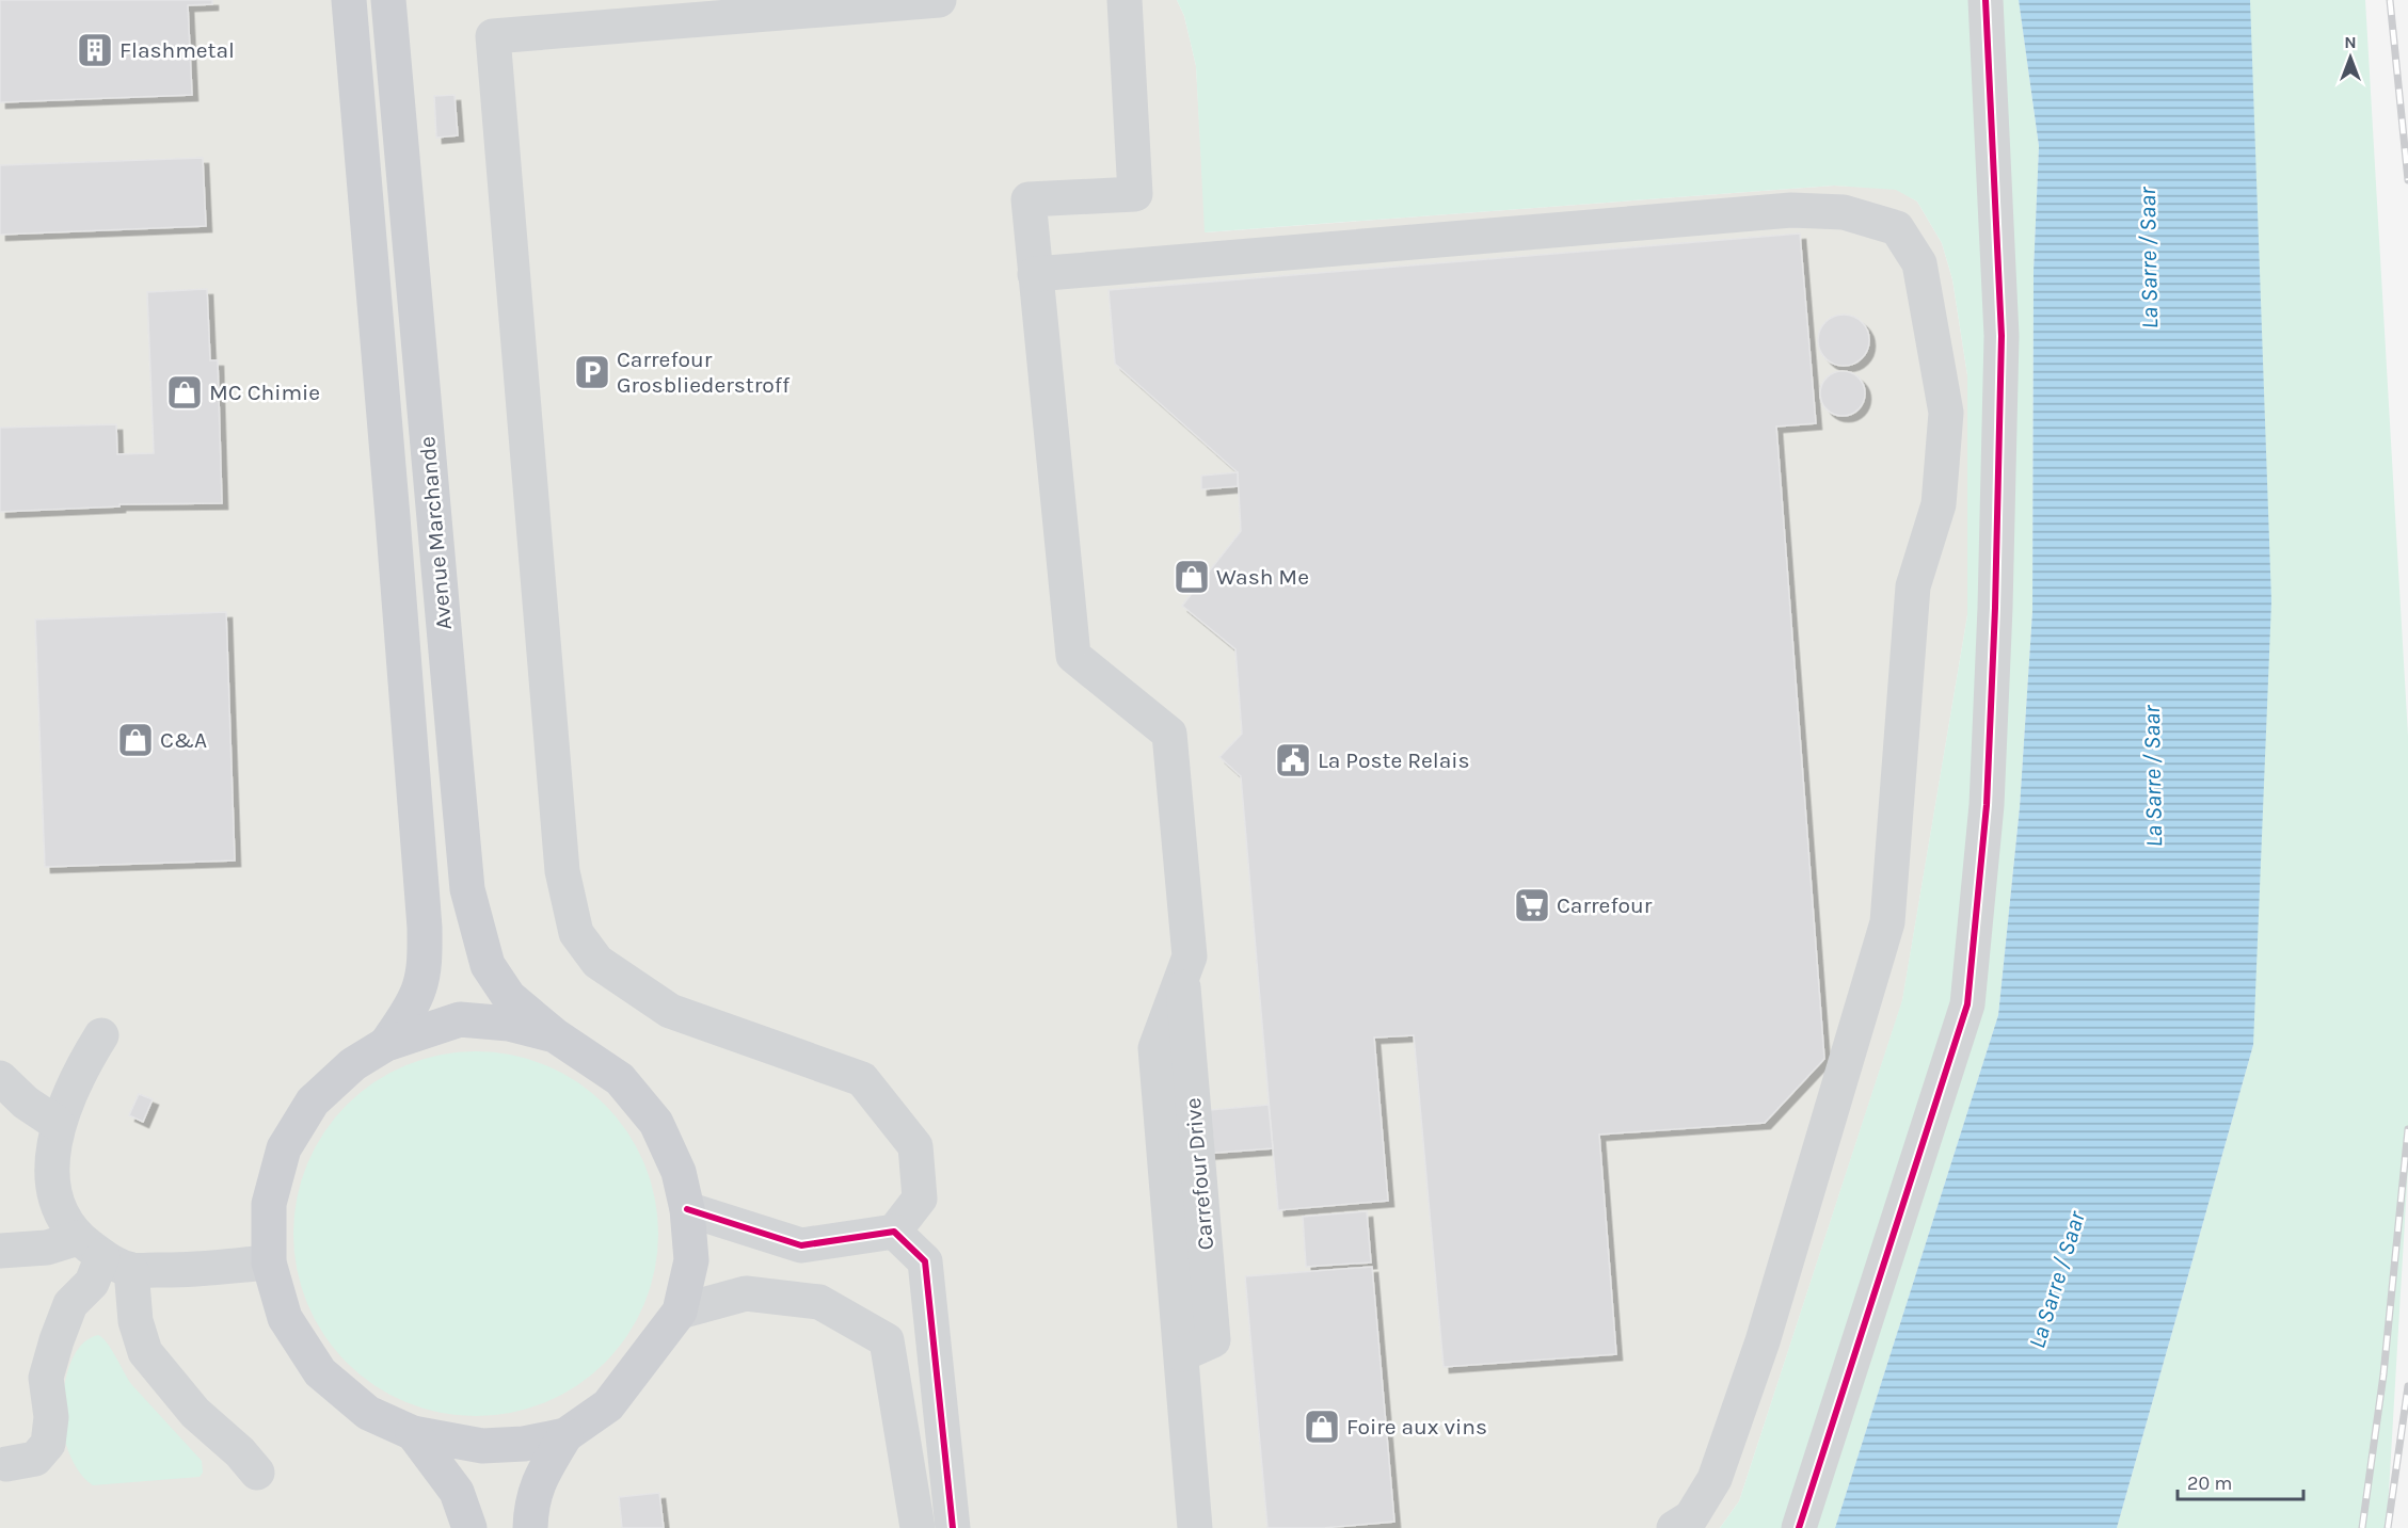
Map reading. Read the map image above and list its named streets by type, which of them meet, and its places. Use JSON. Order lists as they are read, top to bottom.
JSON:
{
  "streets": {
    "main road": ["Avenue Marchande"]
  },
  "water": ["La Sarre / Saar"],
  "places": {
    "building": ["Flashmetal"],
    "parking": ["Carrefour Grosbliederstroff"],
    "shop": [
      "MC Chimie",
      "Wash Me",
      "C&A",
      "Foire aux vins"
    ],
    "public building": ["La Poste Relais"],
    "supermarket": ["Carrefour"]
  },
  "scale_bar": "20 m",
  "north": "top"
}
